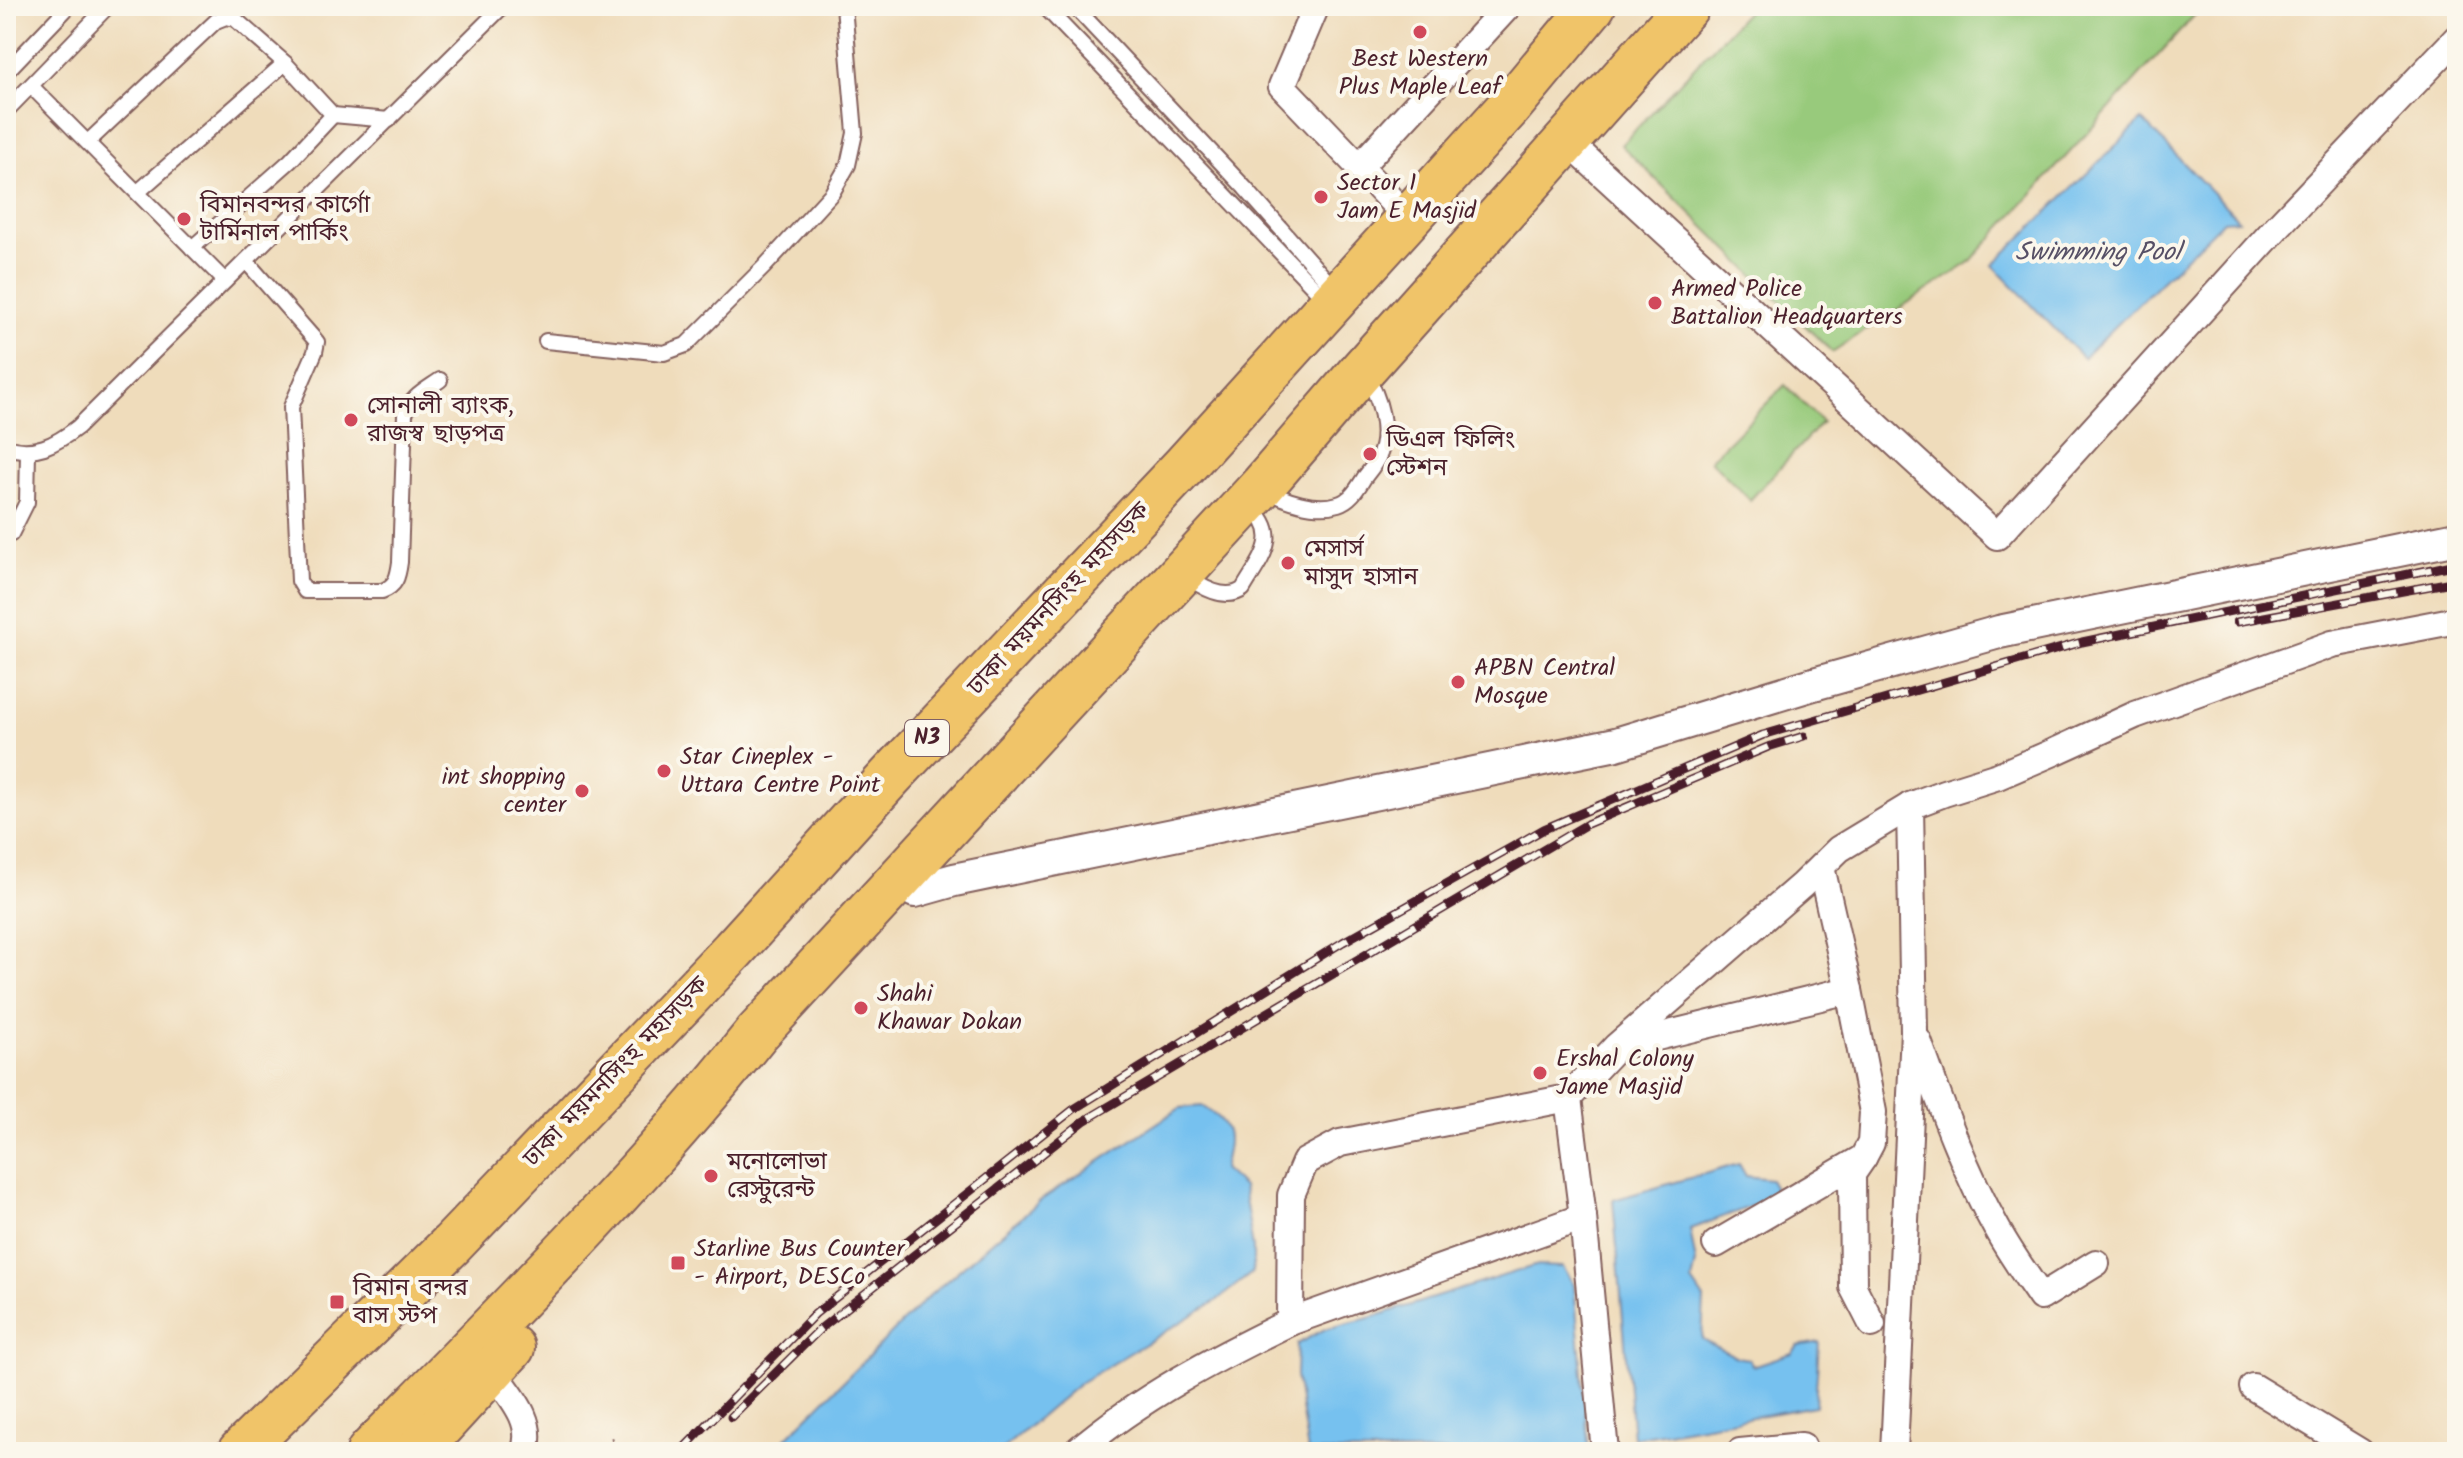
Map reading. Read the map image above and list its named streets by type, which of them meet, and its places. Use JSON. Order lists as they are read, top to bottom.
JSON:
{
  "streets": {
    "highway": ["ঢাকা ময়মনসিংহ মহাসড়ক", "N3"]
  },
  "water": ["Swimming Pool"],
  "places": {
    "other": [
      "Best Western Plus Maple Leaf",
      "Sector 1 Jam E Masjid",
      "বিমানবন্দর কার্গো টার্মিনাল পার্কিং",
      "Armed Police Battalion Headquarters",
      "সোনালী ব্যাংক, রাজস্ব ছাড়পত্র",
      "ডিএল ফিলিং স্টেশন",
      "মেসার্স মাসুদ হাসান",
      "APBN Central Mosque",
      "Star Cineplex - Uttara Centre Point",
      "int shopping center",
      "Shahi Khawar Dokan",
      "Ershal Colony Jame Masjid",
      "মনোলোভা রেস্টুরেন্ট"
    ],
    "transit": ["Starline Bus Counter - Airport, DESCo", "বিমান বন্দর বাস স্টপ"]
  }
}
